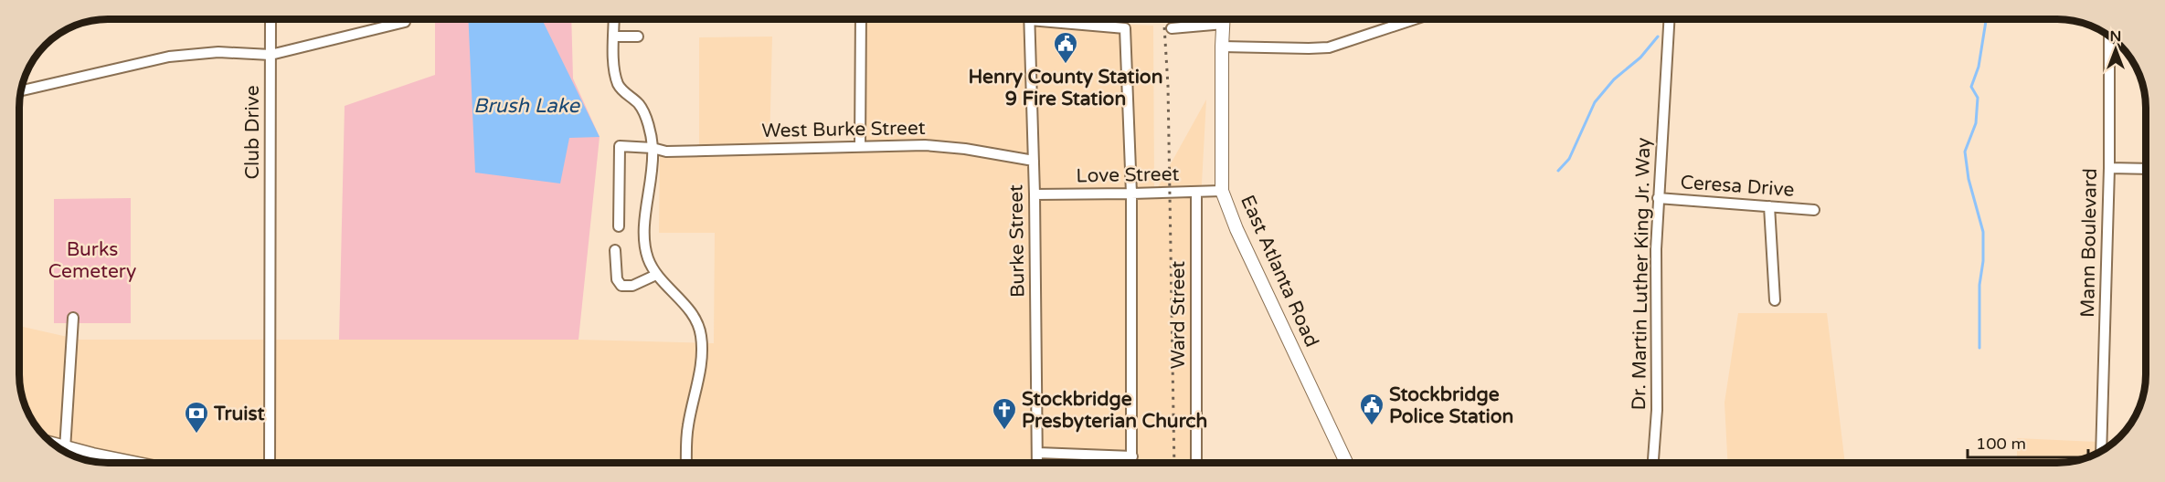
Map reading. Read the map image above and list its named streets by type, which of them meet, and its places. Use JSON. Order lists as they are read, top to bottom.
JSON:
{
  "streets": {
    "street": [
      "West Burke Street",
      "Club Drive",
      "Love Street",
      "Ceresa Drive",
      "Burke Street",
      "Mann Boulevard",
      "East Atlanta Road",
      "Dr. Martin Luther King Jr. Way",
      "Ward Street"
    ]
  },
  "crossings": [
    ["West Burke Street", "Burke Street"],
    ["Love Street", "Burke Street"],
    ["Love Street", "East Atlanta Road"],
    ["Love Street", "Ward Street"],
    ["Ceresa Drive", "Dr. Martin Luther King Jr. Way"]
  ],
  "water": ["Brush Lake"],
  "parks": ["Burks Cemetery"],
  "places": {
    "public building": ["Henry County Station 9 Fire Station", "Stockbridge Police Station"],
    "church": ["Stockbridge Presbyterian Church"],
    "bank": ["Truist"]
  },
  "scale_bar": "100 m",
  "north": "top"
}
